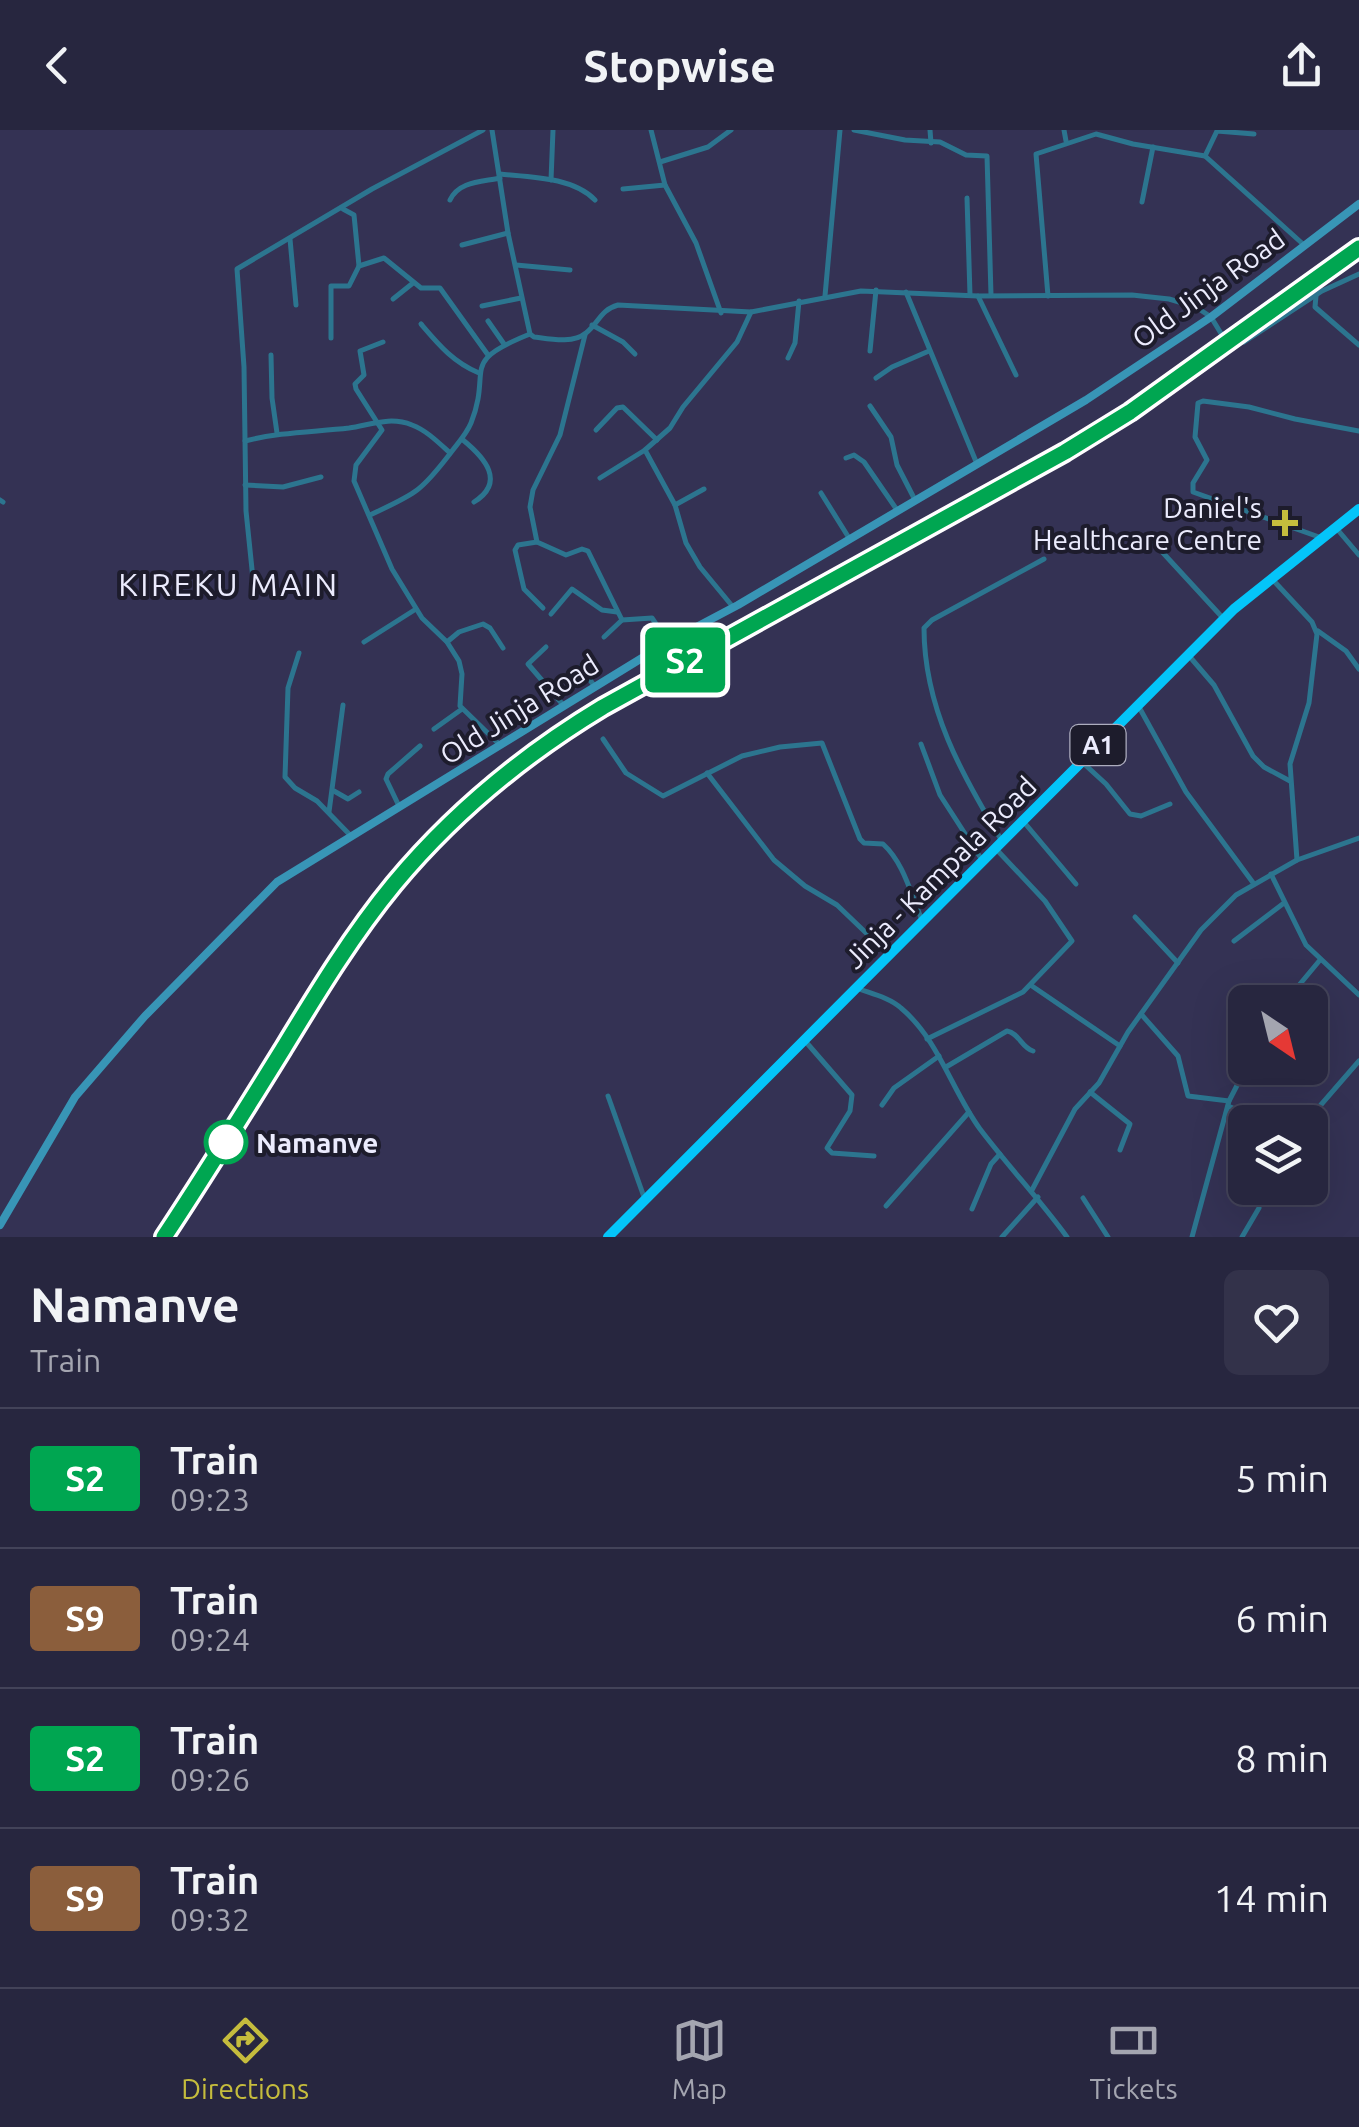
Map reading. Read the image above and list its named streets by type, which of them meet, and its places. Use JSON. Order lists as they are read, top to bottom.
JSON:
{
  "streets": {
    "highway": ["A1", "Jinja - Kampala Road"],
    "main road": ["Old Jinja Road"]
  },
  "districts": ["KIREKU MAIN"],
  "places": {
    "health": ["Daniel's Healthcare Centre"],
    "other": ["Namanve"]
  },
  "north": "bottom right",
  "page": {
    "header": "Stopwise",
    "on_map": "S2",
    "heading": ["Namanve", "Train"],
    "list": [
      {
        "mark": "S2",
        "name": "Train",
        "note": "09:23",
        "value": "5 min"
      },
      {
        "mark": "S9",
        "name": "Train",
        "note": "09:24",
        "value": "6 min"
      },
      {
        "mark": "S2",
        "name": "Train",
        "note": "09:26",
        "value": "8 min"
      },
      {
        "mark": "S9",
        "name": "Train",
        "note": "09:32",
        "value": "14 min"
      }
    ],
    "tabs": ["Directions", "Map", "Tickets"]
  }
}
